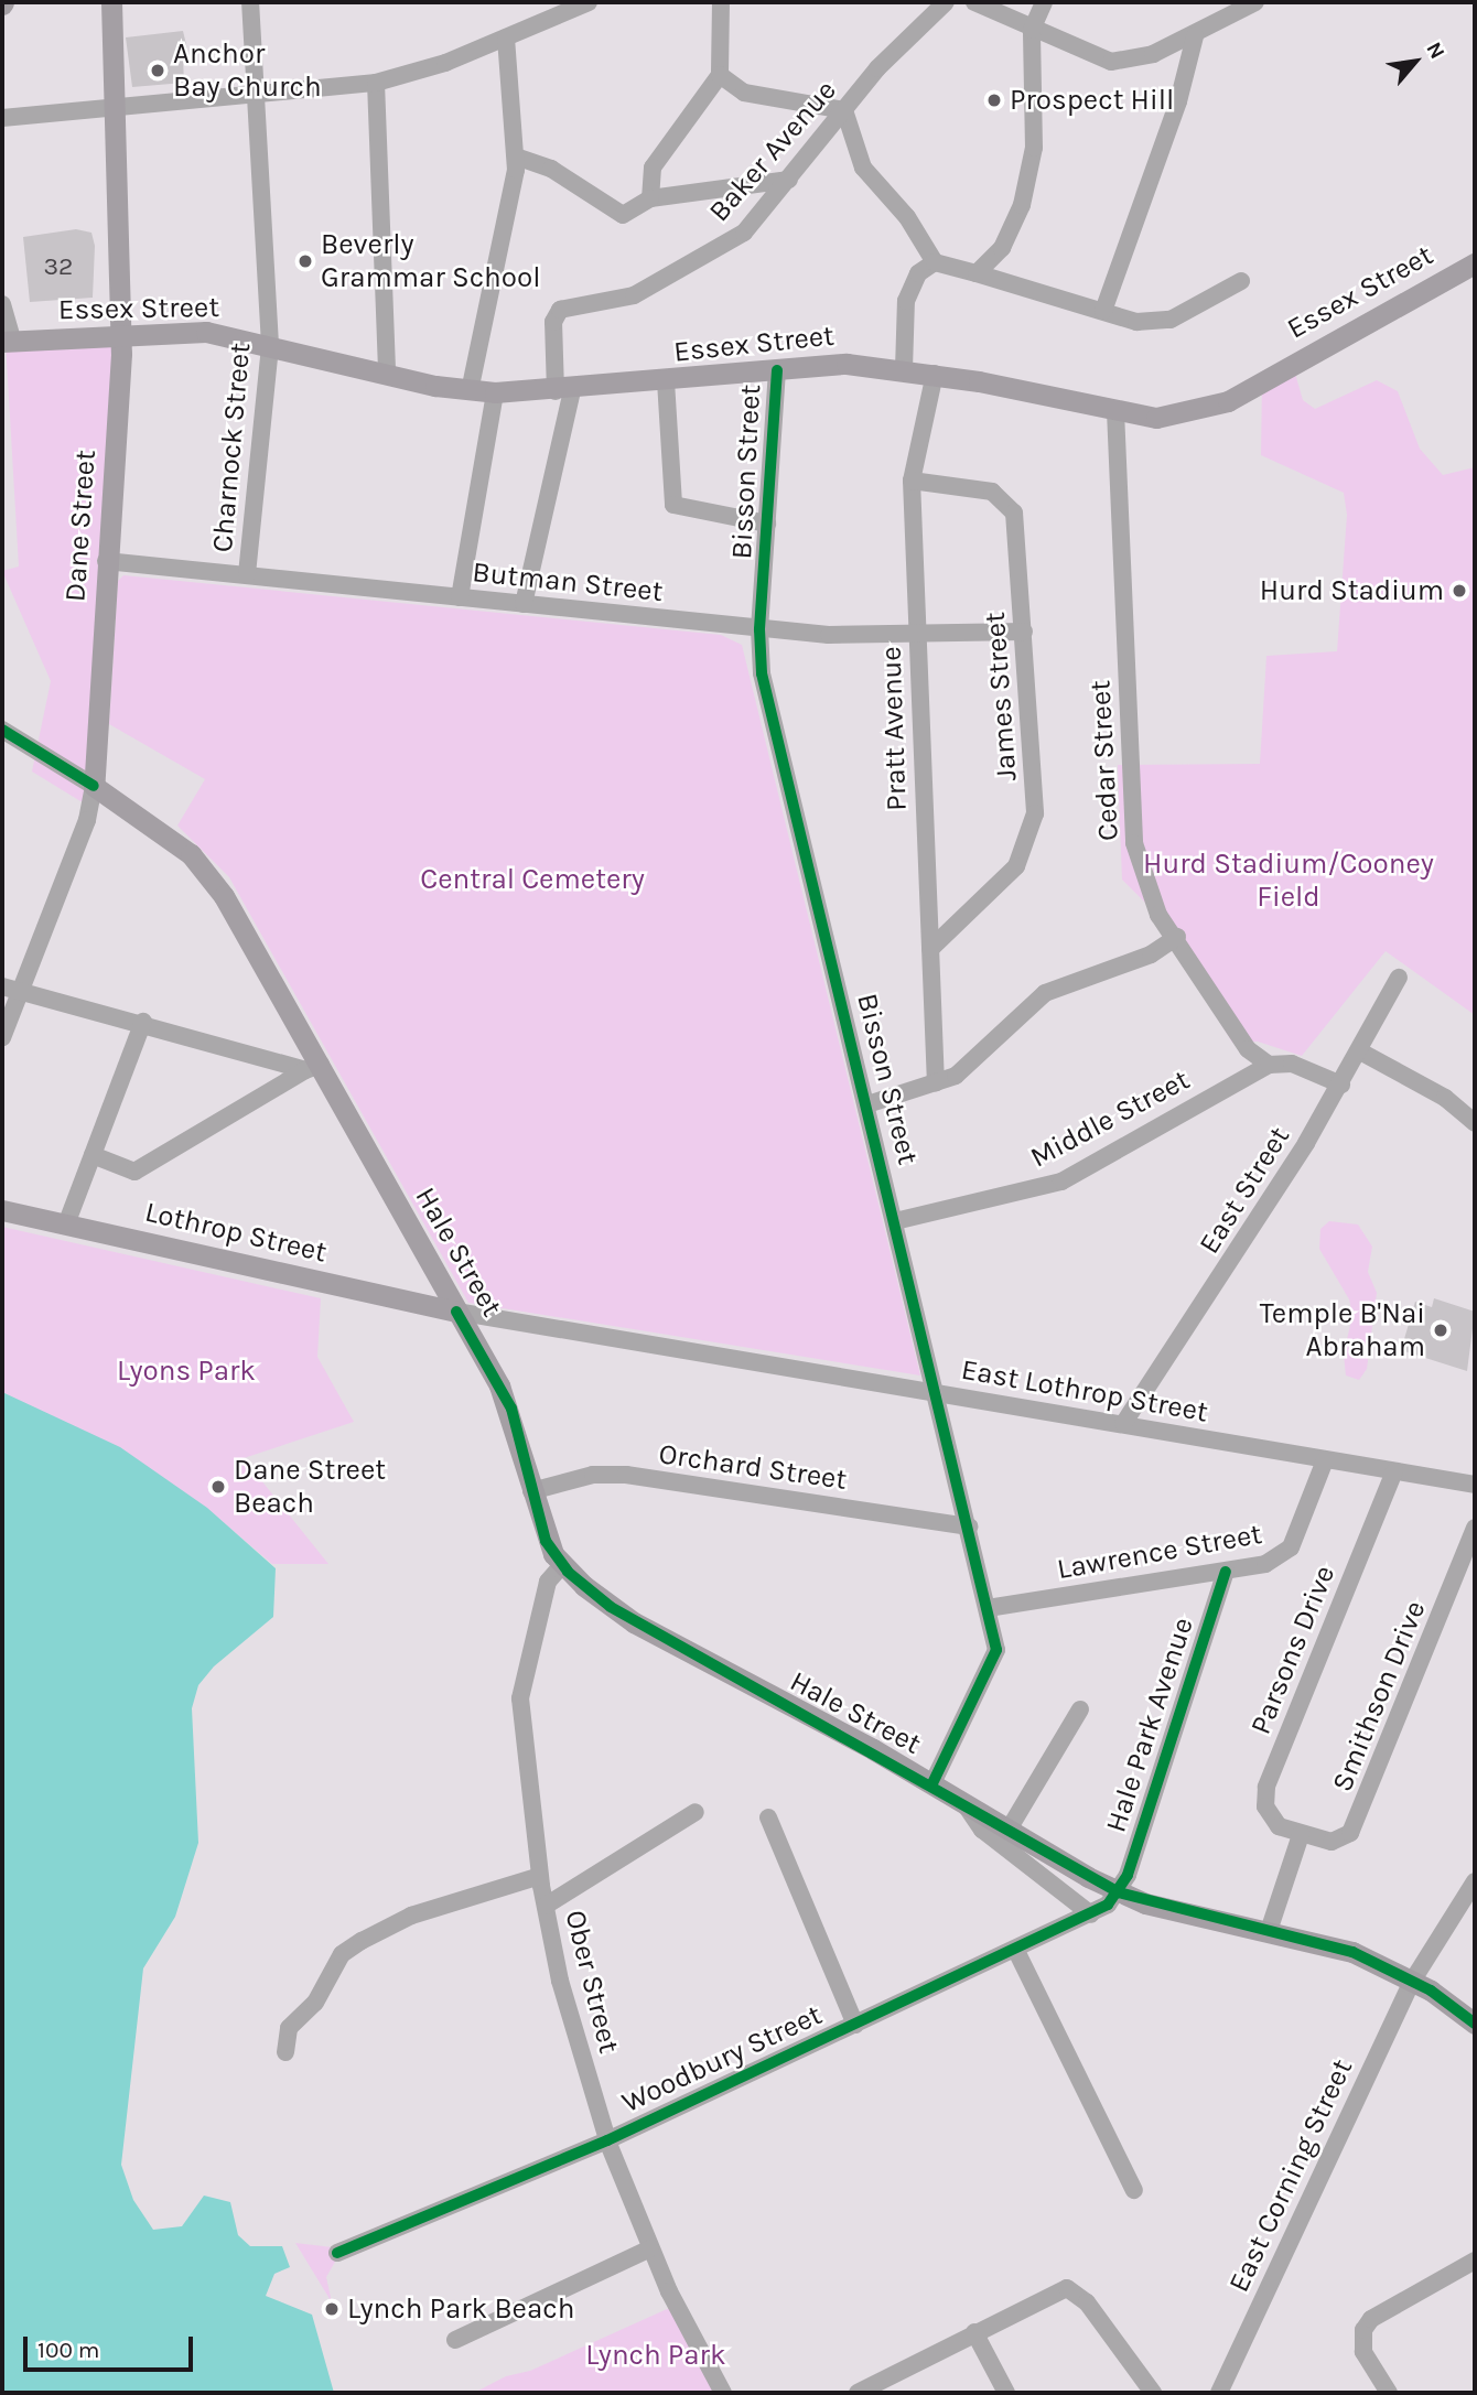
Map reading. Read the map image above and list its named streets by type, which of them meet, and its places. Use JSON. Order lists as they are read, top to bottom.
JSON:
{
  "streets": {
    "main road": [
      "Essex Street",
      "Dane Street",
      "Lothrop Street",
      "Hale Street"
    ],
    "street": [
      "Baker Avenue",
      "Charnock Street",
      "Bisson Street",
      "Butman Street",
      "James Street",
      "Pratt Avenue",
      "Cedar Street",
      "Middle Street",
      "East Street",
      "East Lothrop Street",
      "Orchard Street",
      "Lawrence Street",
      "Parsons Drive",
      "Smithson Drive",
      "Hale Park Avenue",
      "Ober Street",
      "Woodbury Street",
      "East Corning Street"
    ]
  },
  "crossings": [
    ["Baker Avenue", "Essex Street"],
    ["Essex Street", "Charnock Street"],
    ["Essex Street", "Bisson Street"],
    ["Essex Street", "Dane Street"],
    ["Essex Street", "Pratt Avenue"],
    ["Essex Street", "Cedar Street"],
    ["Charnock Street", "Butman Street"],
    ["Bisson Street", "Butman Street"],
    ["Bisson Street", "Middle Street"],
    ["Bisson Street", "Hale Street"],
    ["Bisson Street", "East Lothrop Street"],
    ["Bisson Street", "Orchard Street"],
    ["Bisson Street", "Lawrence Street"],
    ["Dane Street", "Butman Street"],
    ["Dane Street", "Hale Street"],
    ["Butman Street", "James Street"],
    ["Butman Street", "Pratt Avenue"],
    ["James Street", "Pratt Avenue"],
    ["Cedar Street", "Middle Street"],
    ["East Street", "East Lothrop Street"],
    ["Lothrop Street", "Hale Street"],
    ["Lothrop Street", "East Lothrop Street"],
    ["Hale Street", "East Lothrop Street"],
    ["Hale Street", "Orchard Street"],
    ["Hale Street", "Hale Park Avenue"],
    ["Hale Street", "Ober Street"],
    ["Hale Street", "Woodbury Street"],
    ["Hale Street", "East Corning Street"],
    ["East Lothrop Street", "Lawrence Street"],
    ["East Lothrop Street", "Parsons Drive"],
    ["Lawrence Street", "Hale Park Avenue"],
    ["Parsons Drive", "Smithson Drive"],
    ["Hale Park Avenue", "Woodbury Street"],
    ["Ober Street", "Woodbury Street"]
  ],
  "parks": [
    "Hurd Stadium/Cooney Field",
    "Central Cemetery",
    "Lyons Park",
    "Lynch Park"
  ],
  "places": [
    "Anchor Bay Church",
    "Prospect Hill",
    "Beverly Grammar School",
    "Hurd Stadium",
    "Temple B'Nai Abraham",
    "Dane Street Beach",
    "Lynch Park Beach"
  ],
  "house_numbers": ["32"],
  "scale_bar": "100 m",
  "north": "top right"
}
